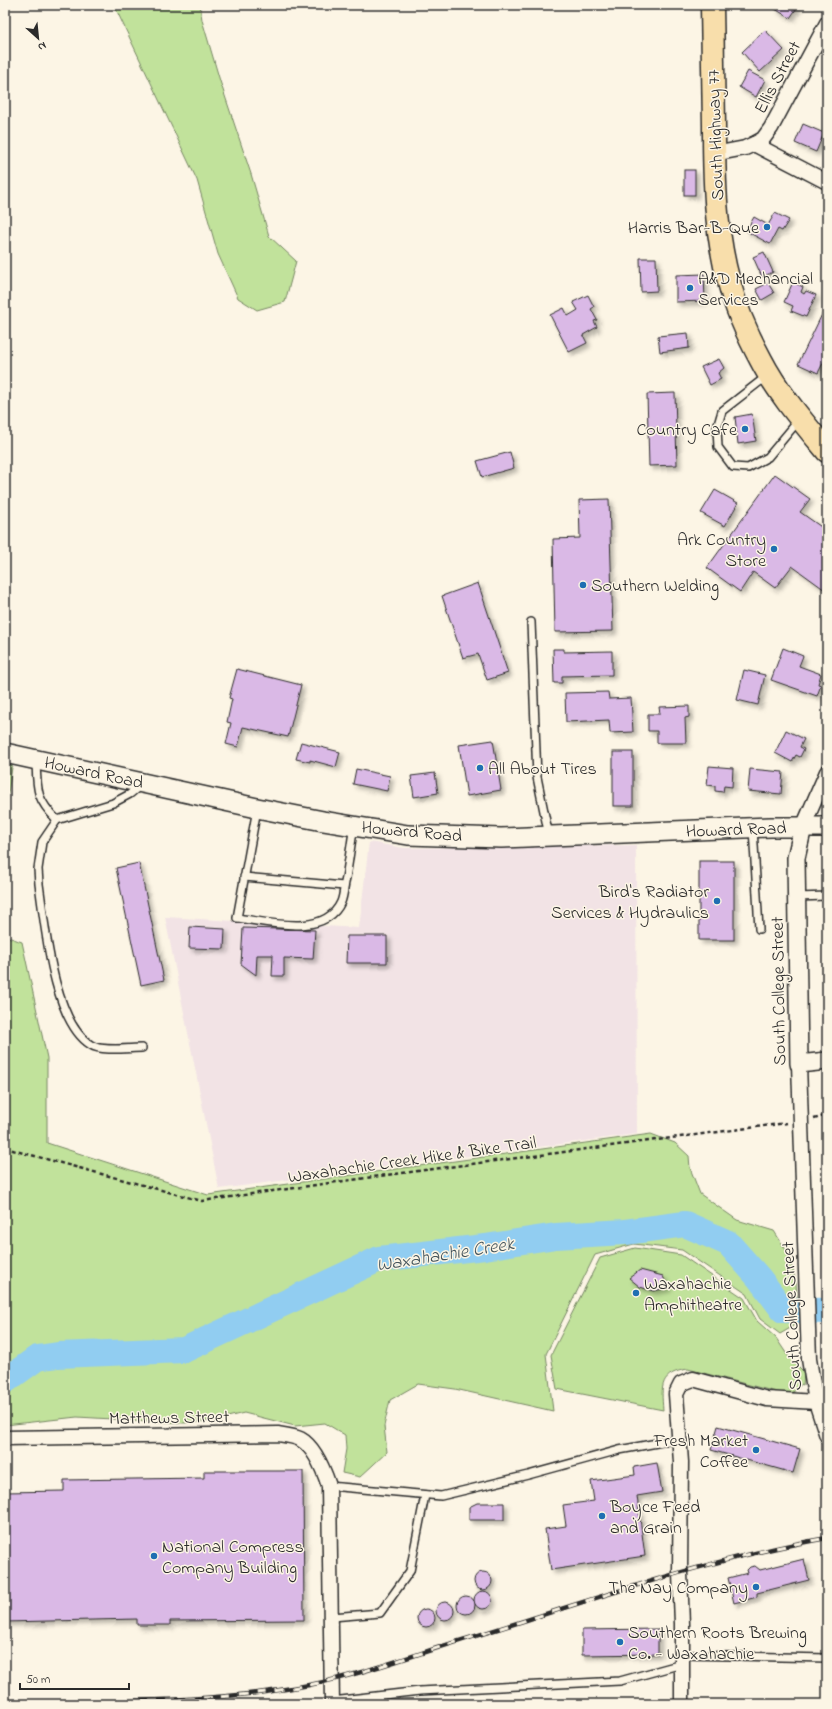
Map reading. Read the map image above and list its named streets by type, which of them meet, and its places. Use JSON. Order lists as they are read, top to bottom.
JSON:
{
  "streets": {
    "main road": ["South Highway 77", "Howard Road"],
    "street": ["Ellis Street", "South College Street", "Matthews Street"],
    "path": ["Waxahachie Creek Hike & Bike Trail"]
  },
  "crossings": [
    ["Howard Road", "South College Street"],
    ["South College Street", "Waxahachie Creek Hike & Bike Trail"]
  ],
  "water": ["Waxahachie Creek"],
  "places": [
    "Harris Bar-B-Que",
    "A&D Mechancial Services",
    "Country Cafe",
    "Ark Country Store",
    "Southern Welding",
    "All About Tires",
    "Bird's Radiator Services & Hydraulics",
    "Waxahachie Amphitheatre",
    "Fresh Market Coffee",
    "Boyce Feed and Grain",
    "National Compress Company Building",
    "The Nay Company",
    "Southern Roots Brewing Co. - Waxahachie"
  ],
  "scale_bar": "50 m",
  "north": "bottom right"
}
